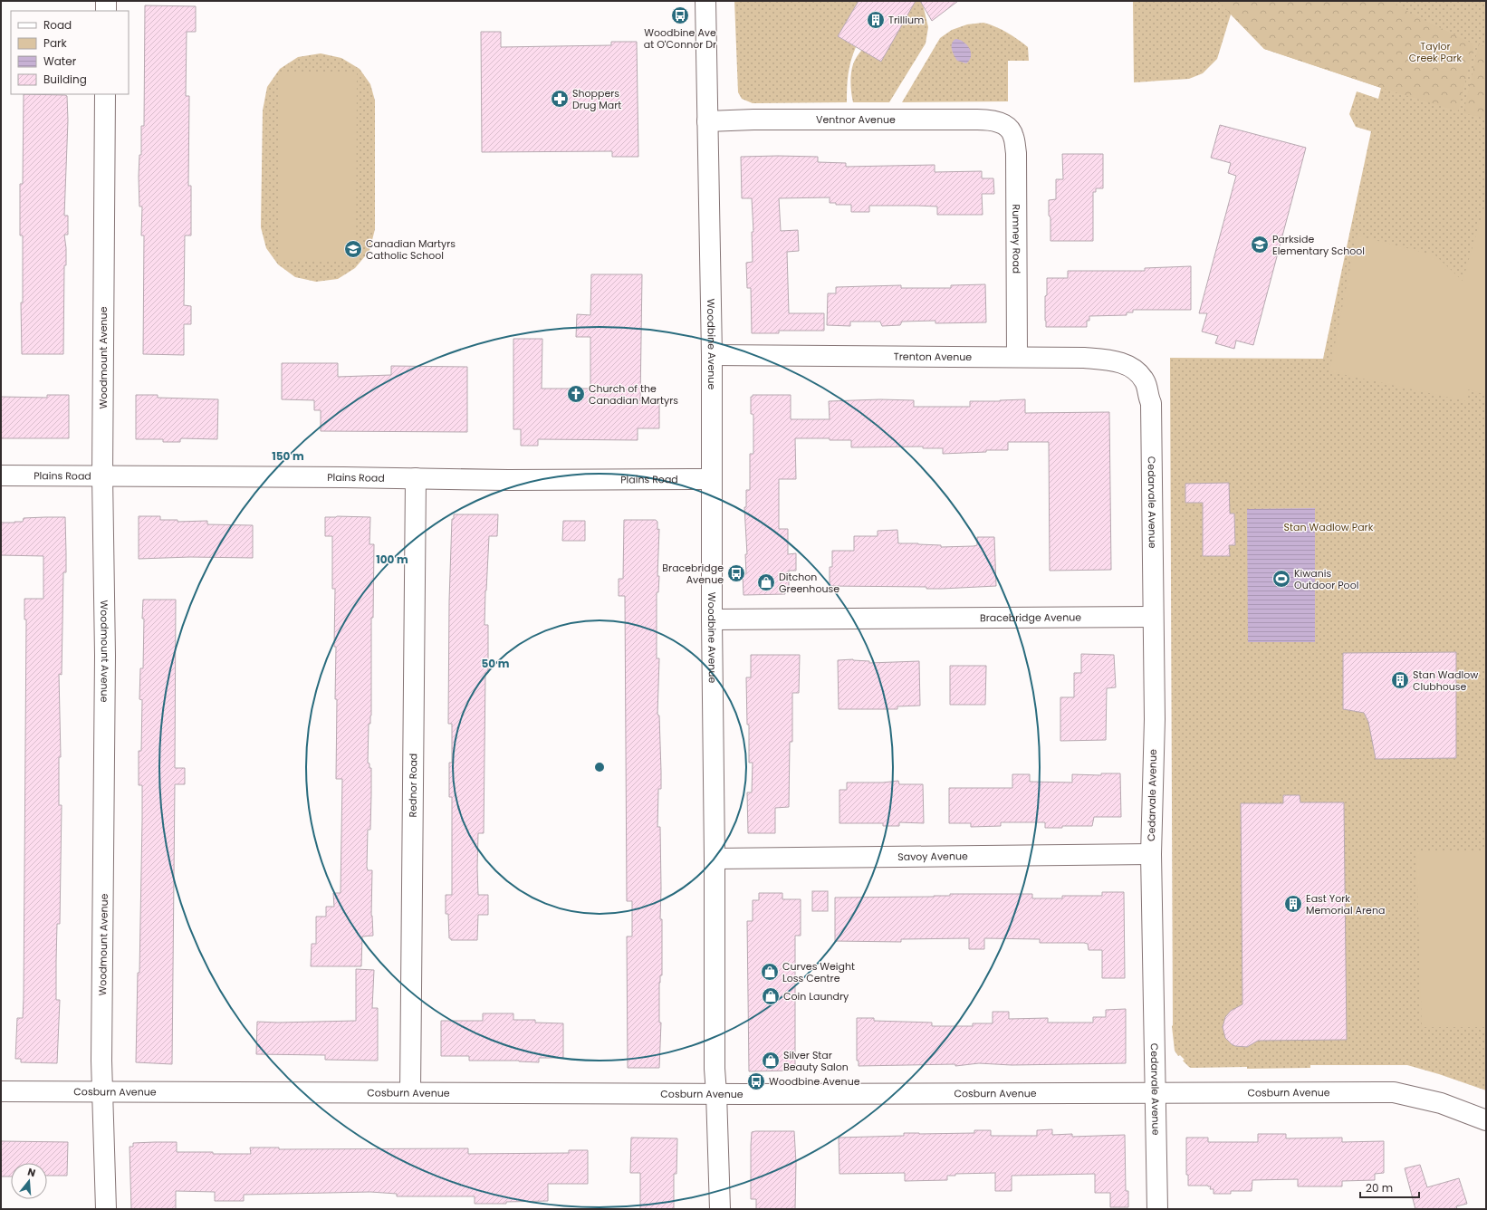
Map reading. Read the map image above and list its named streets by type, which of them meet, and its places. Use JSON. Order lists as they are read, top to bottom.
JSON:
{
  "streets": {
    "street": [
      "Ventnor Avenue",
      "Rumney Road",
      "Woodbine Avenue",
      "Trenton Avenue",
      "Woodmount Avenue",
      "Plains Road",
      "Cedarvale Avenue",
      "Bracebridge Avenue",
      "Rednor Road",
      "Savoy Avenue",
      "Cosburn Avenue"
    ]
  },
  "crossings": [
    ["Ventnor Avenue", "Rumney Road"],
    ["Ventnor Avenue", "Woodbine Avenue"],
    ["Rumney Road", "Trenton Avenue"],
    ["Woodbine Avenue", "Trenton Avenue"],
    ["Woodbine Avenue", "Plains Road"],
    ["Woodbine Avenue", "Bracebridge Avenue"],
    ["Woodbine Avenue", "Savoy Avenue"],
    ["Woodbine Avenue", "Cosburn Avenue"],
    ["Trenton Avenue", "Cedarvale Avenue"],
    ["Woodmount Avenue", "Plains Road"],
    ["Woodmount Avenue", "Cosburn Avenue"],
    ["Plains Road", "Rednor Road"],
    ["Cedarvale Avenue", "Bracebridge Avenue"],
    ["Cedarvale Avenue", "Savoy Avenue"],
    ["Cedarvale Avenue", "Cosburn Avenue"],
    ["Rednor Road", "Cosburn Avenue"]
  ],
  "parks": ["Taylor Creek Park", "Stan Wadlow Park"],
  "places": {
    "bus stop": ["Woodbine Ave at O'Connor Dr", "Bracebridge Avenue", "Woodbine Avenue"],
    "building": ["Trillium", "Stan Wadlow Clubhouse", "East York Memorial Arena"],
    "pharmacy": ["Shoppers Drug Mart"],
    "school or university": ["Parkside Elementary School", "Canadian Martyrs Catholic School"],
    "church": ["Church of the Canadian Martyrs"],
    "sports": ["Kiwanis Outdoor Pool"],
    "shop": [
      "Ditchon Greenhouse",
      "Curves Weight Loss Centre",
      "Coin Laundry",
      "Silver Star Beauty Salon"
    ]
  },
  "legend": [
    "Road",
    "Park",
    "Water",
    "Building"
  ],
  "scale_bar": "20 m",
  "north": "top",
  "rings": ["150 m", "100 m", "50 m"]
}
